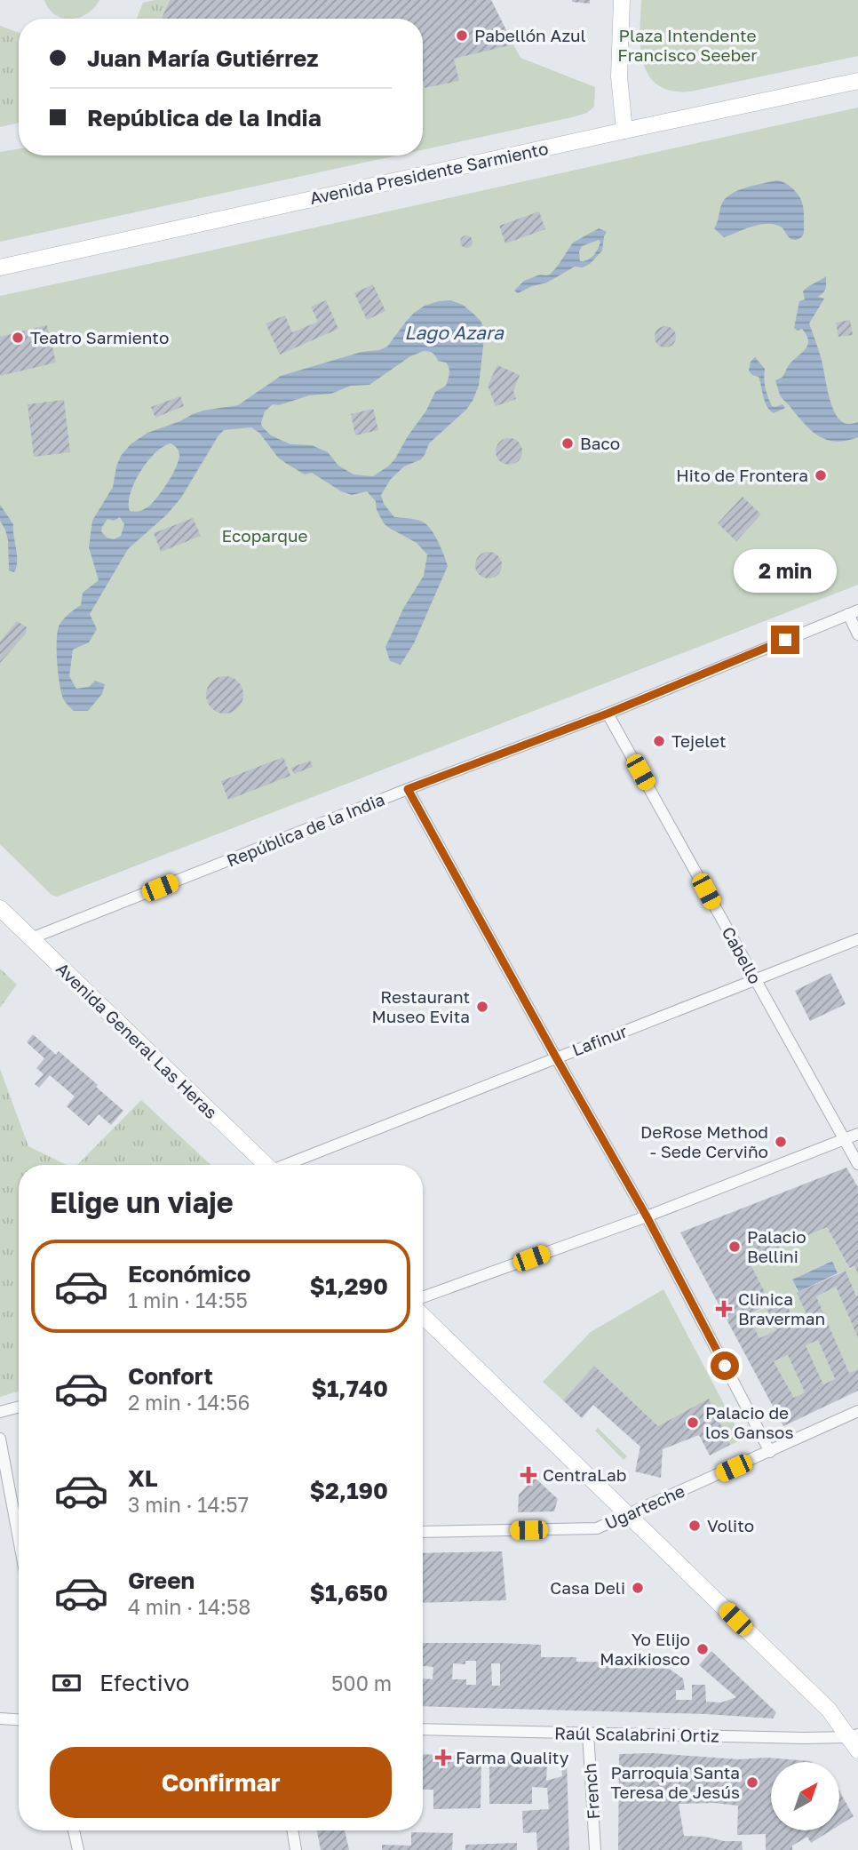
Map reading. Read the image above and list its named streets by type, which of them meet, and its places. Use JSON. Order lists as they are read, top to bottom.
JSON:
{
  "streets": {
    "main road": ["Avenida Presidente Sarmiento", "Avenida General Las Heras"],
    "street": [
      "República de la India",
      "Cabello",
      "Lafinur",
      "Ugarteche",
      "Raúl Scalabrini Ortiz",
      "French"
    ]
  },
  "crossings": [
    ["República de la India", "Cabello"],
    ["República de la India", "Avenida General Las Heras"],
    ["Cabello", "Lafinur"],
    ["Raúl Scalabrini Ortiz", "French"]
  ],
  "water": ["Lago Azara"],
  "parks": ["Plaza Intendente Francisco Seeber", "Ecoparque"],
  "places": {
    "other": [
      "Pabellón Azul",
      "Teatro Sarmiento",
      "Baco",
      "Hito de Frontera",
      "Tejelet",
      "Restaurant Museo Evita",
      "DeRose Method - Sede Cerviño",
      "Palacio Bellini",
      "Palacio de los Gansos",
      "Volito",
      "Casa Deli",
      "Yo Elijo Maxikiosco",
      "Parroquia Santa Teresa de Jesús"
    ],
    "health": ["Clinica Braverman", "CentraLab", "Farma Quality"]
  },
  "north": "top right",
  "page": {
    "banner": ["Juan María Gutiérrez", "República de la India"],
    "bubble": "2 min",
    "heading": "Elige un viaje",
    "list": [
      {
        "name": "Económico",
        "note": "1 min · 14:55",
        "value": "$1,290"
      },
      {
        "name": "Confort",
        "note": "2 min · 14:56",
        "value": "$1,740"
      },
      {
        "name": "XL",
        "note": "3 min · 14:57",
        "value": "$2,190"
      },
      {
        "name": "Green",
        "note": "4 min · 14:58",
        "value": "$1,650"
      }
    ],
    "pay": ["Efectivo", "500 m"],
    "buttons": "Confirmar"
  }
}
